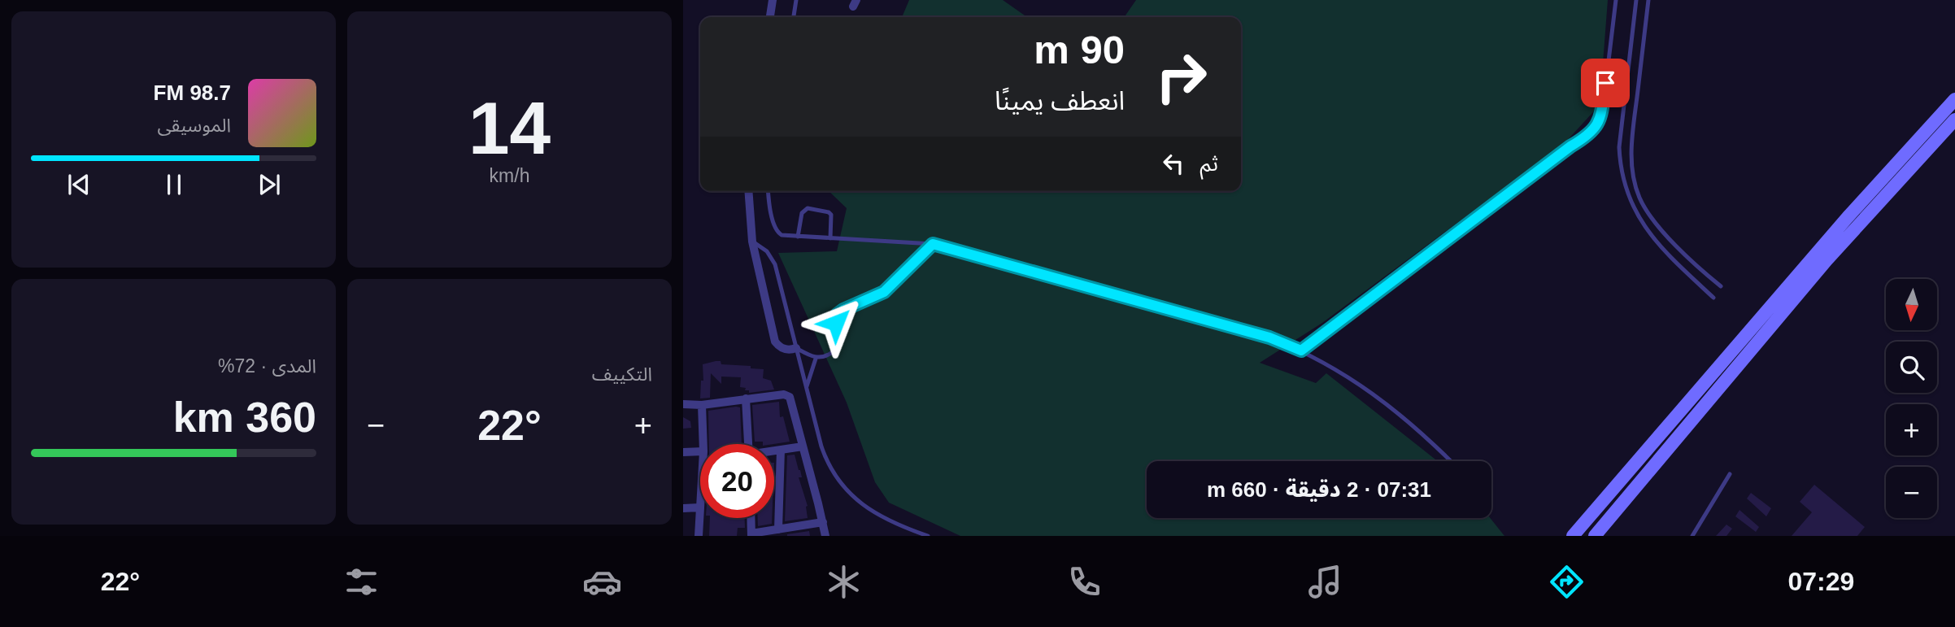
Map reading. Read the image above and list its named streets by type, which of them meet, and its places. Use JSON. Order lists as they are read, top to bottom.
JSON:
{
  "north": "bottom",
  "page": {
    "tile": [
      ["14", "km/h"],
      "التكييف",
      ["المدى · 72%", "360 km"]
    ],
    "turn": ["90 m", "انعطف يمينًا"],
    "song": ["98.7 FM", "الموسيقى"],
    "then": "ثم",
    "map_buttons": ["+", "−"],
    "heat": ["−", "22°", "+"],
    "limit": "20",
    "trip": "07:31 · 2 دقيقة · 660 m",
    "tabs": ["07:29", "22°"]
  }
}
